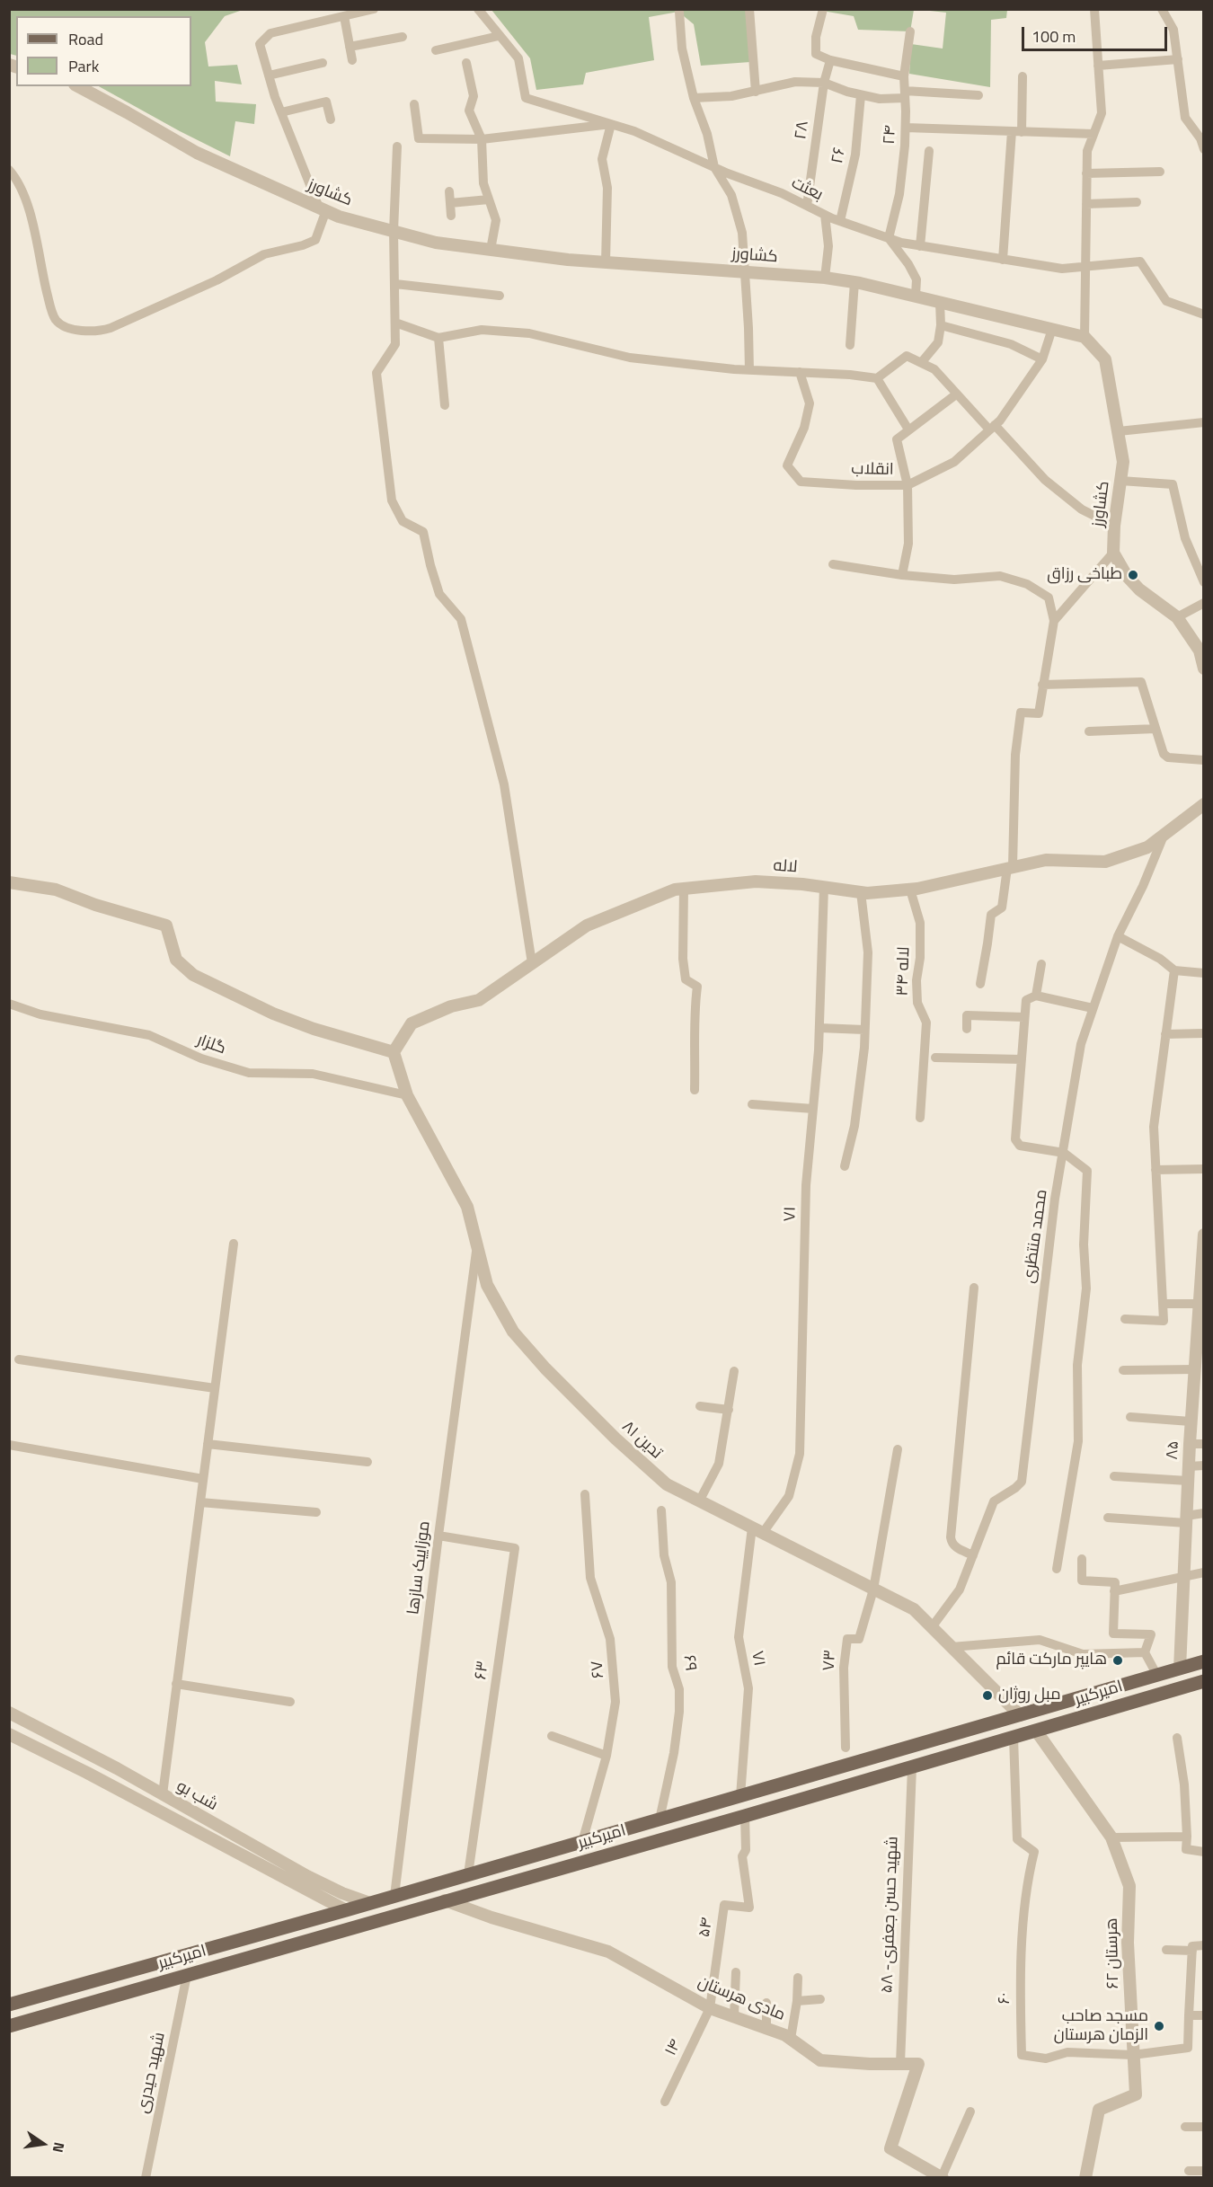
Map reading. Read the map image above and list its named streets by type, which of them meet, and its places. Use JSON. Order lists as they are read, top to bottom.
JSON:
{
  "streets": {
    "main road": ["امیرکبیر"],
    "street": [
      "۲۸",
      "۲۴",
      "۲۶",
      "بعثت",
      "کشاورز",
      "انقلاب",
      "لاله",
      "لاله ۳۴",
      "گلزار",
      "۷۱",
      "محمد منتظری",
      "تدین ۸۱",
      "۸۵",
      "موزاییک سازها",
      "۷۳",
      "۶۹",
      "۶۷",
      "۶۳",
      "شب بو",
      "شهید حسن جعفری- ۵۸",
      "۵۴",
      "هرستان ۶۲",
      "۶۰",
      "مادی هرستان",
      "۱۴",
      "شهيد حیدری"
    ]
  },
  "crossings": [
    ["۲۸", "بعثت"],
    ["۲۴", "بعثت"],
    ["۲۶", "بعثت"],
    ["کشاورز", "انقلاب"],
    ["لاله", "لاله ۳۴"],
    ["لاله", "۷۱"],
    ["لاله", "محمد منتظری"],
    ["لاله", "تدین ۸۱"],
    ["گلزار", "تدین ۸۱"],
    ["۷۱", "تدین ۸۱"],
    ["۷۱", "امیرکبیر"],
    ["محمد منتظری", "تدین ۸۱"],
    ["تدین ۸۱", "موزاییک سازها"],
    ["تدین ۸۱", "۷۳"],
    ["تدین ۸۱", "امیرکبیر"],
    ["۸۵", "امیرکبیر"],
    ["موزاییک سازها", "۶۳"],
    ["موزاییک سازها", "امیرکبیر"],
    ["۶۹", "امیرکبیر"],
    ["۶۷", "امیرکبیر"],
    ["۶۳", "امیرکبیر"],
    ["امیرکبیر", "شب بو"],
    ["امیرکبیر", "شهید حسن جعفری- ۵۸"],
    ["امیرکبیر", "۵۴"],
    ["امیرکبیر", "هرستان ۶۲"],
    ["امیرکبیر", "۶۰"],
    ["امیرکبیر", "مادی هرستان"],
    ["امیرکبیر", "شهيد حیدری"],
    ["شهید حسن جعفری- ۵۸", "مادی هرستان"],
    ["۵۴", "مادی هرستان"],
    ["۵۴", "۱۴"],
    ["هرستان ۶۲", "۶۰"],
    ["مادی هرستان", "۱۴"]
  ],
  "places": [
    "طباخی رزاق",
    "هایپر مارکت قائم",
    "مبل روژان",
    "مسجد صاحب الزمان هرستان"
  ],
  "legend": ["Road", "Park"],
  "scale_bar": "100 m",
  "north": "right"
}
